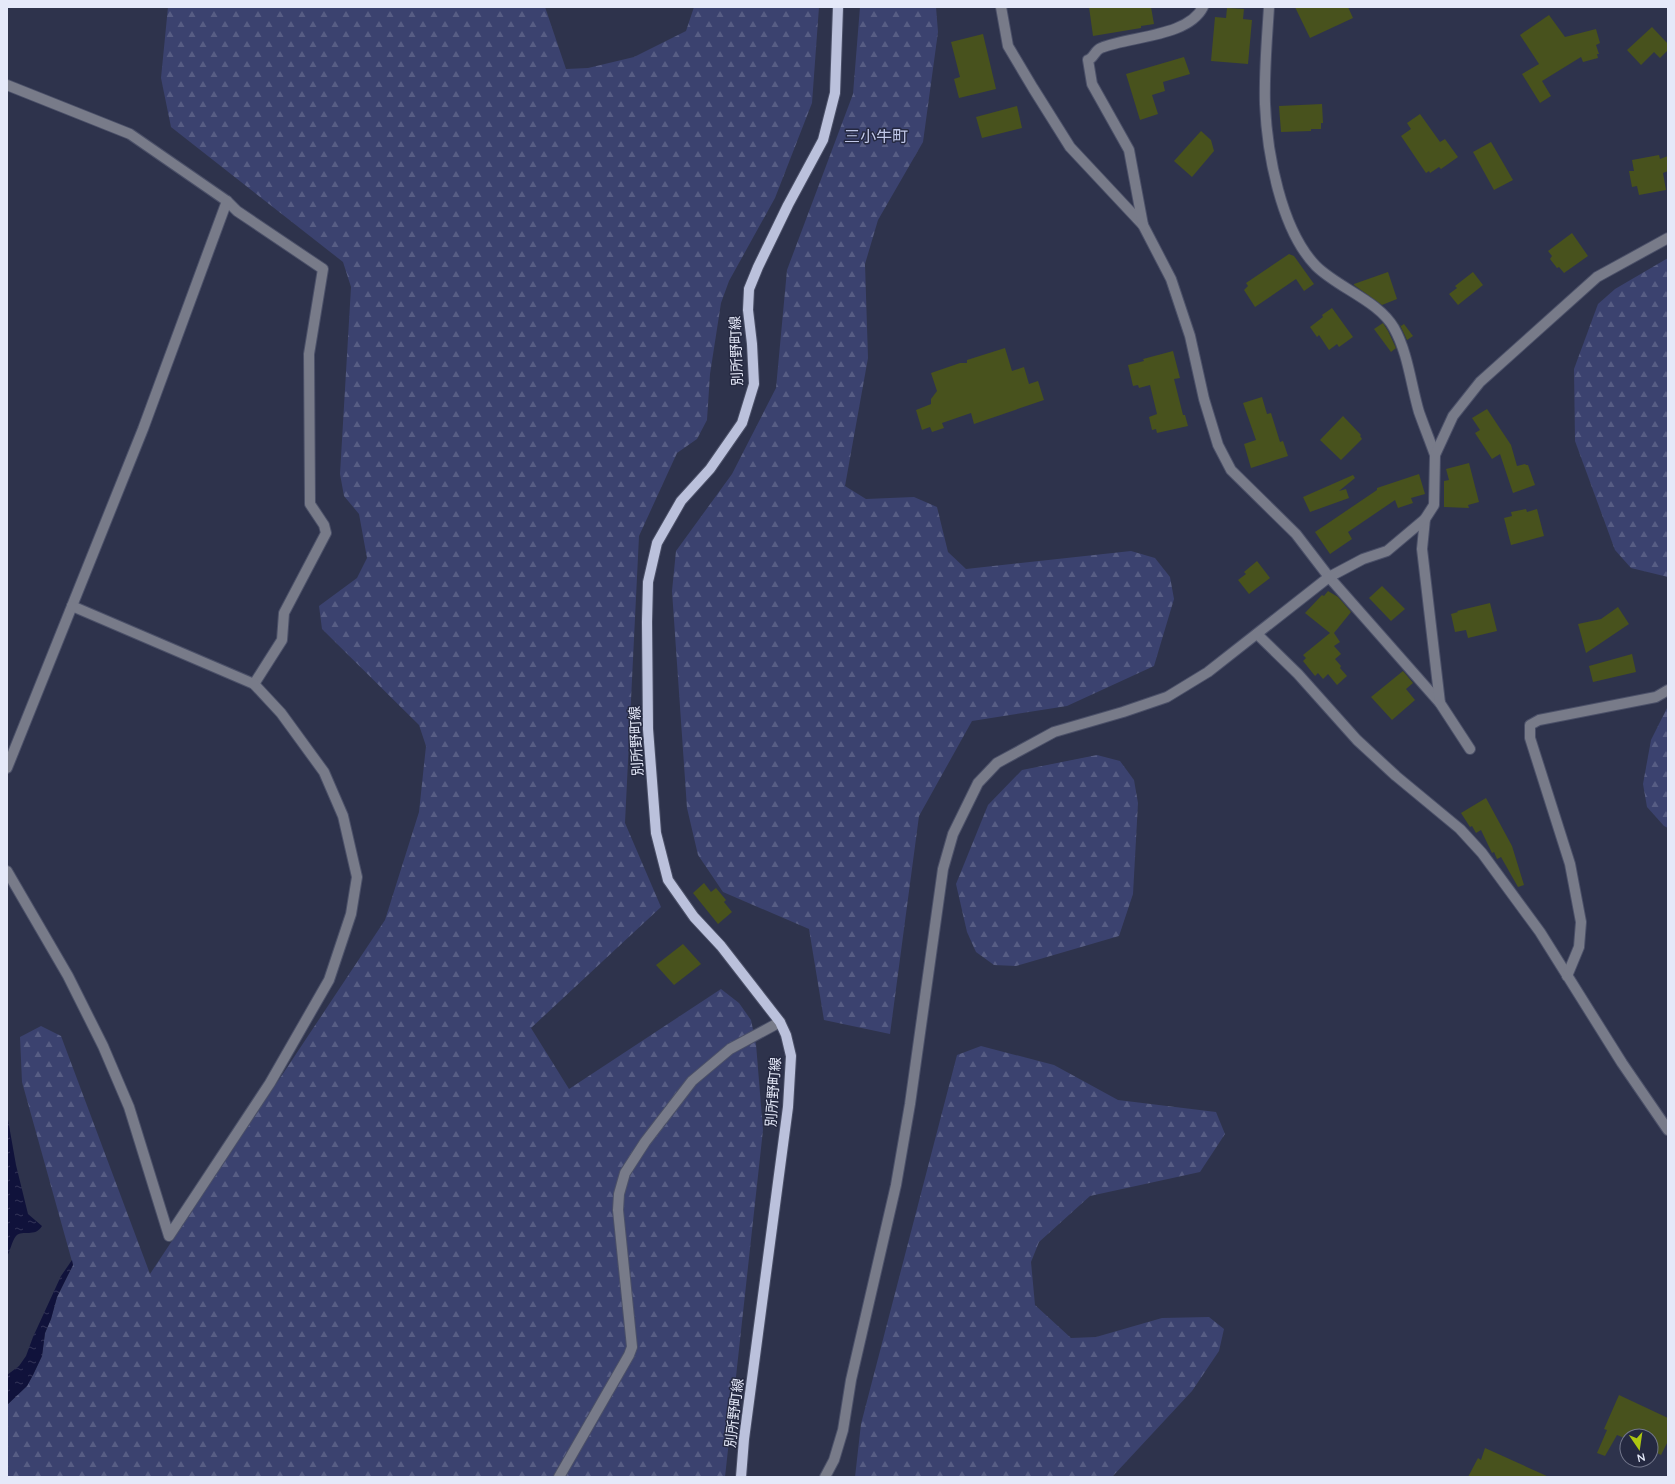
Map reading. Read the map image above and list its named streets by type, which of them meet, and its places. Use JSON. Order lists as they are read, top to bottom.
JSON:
{
  "streets": {
    "main road": ["別所野町線"]
  },
  "districts": ["三小牛町"],
  "north": "bottom"
}
